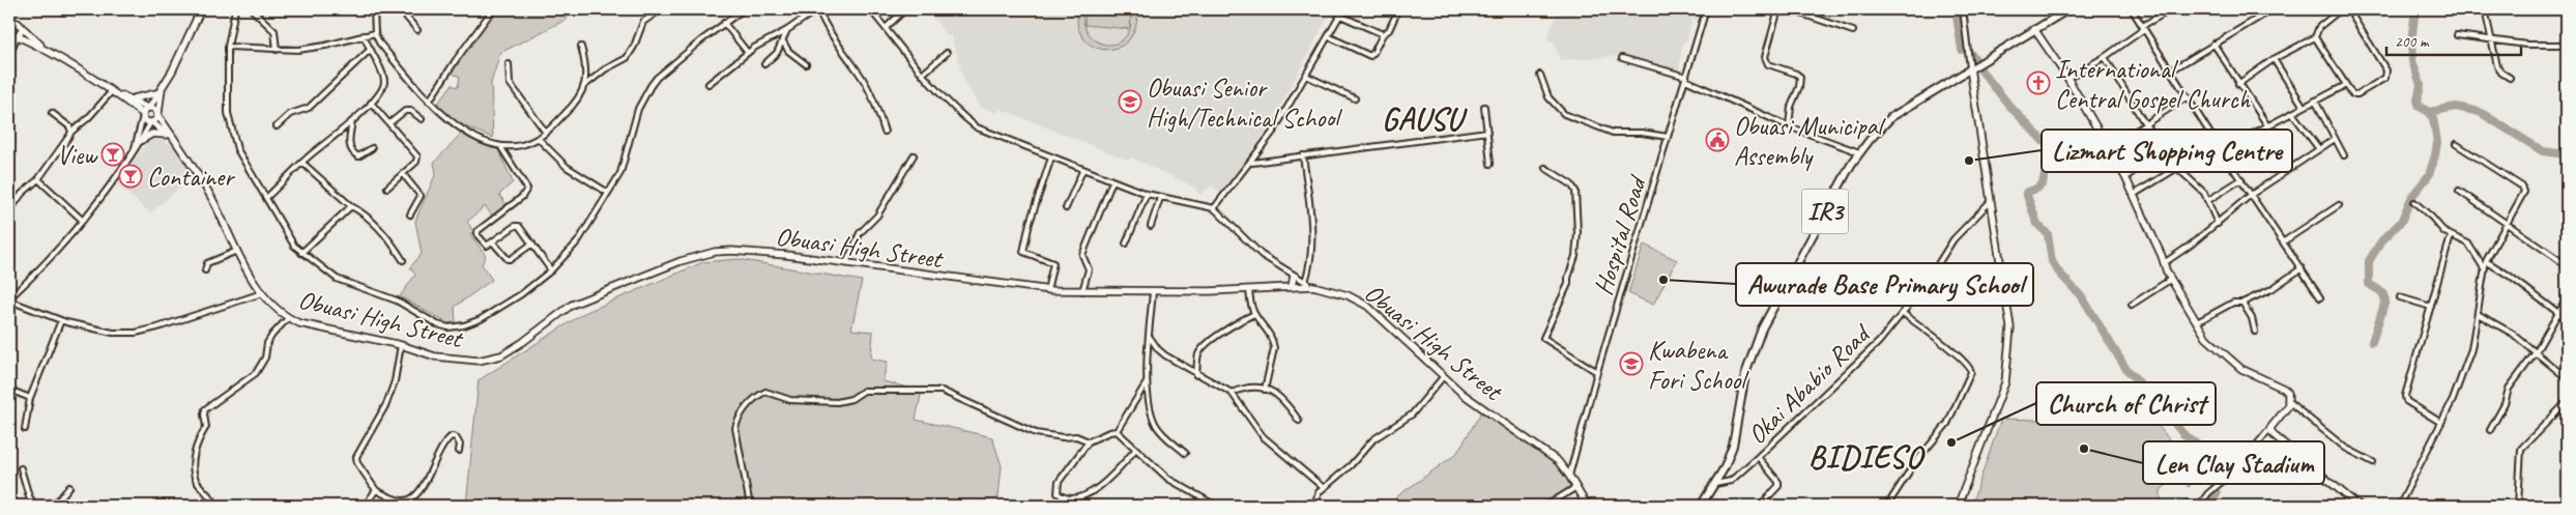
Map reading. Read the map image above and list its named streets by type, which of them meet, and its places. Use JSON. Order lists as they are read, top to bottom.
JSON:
{
  "streets": {
    "main road": ["IR3"],
    "street": ["Hospital Road", "Obuasi High Street", "Okai Ababio Road"]
  },
  "crossings": [
    ["IR3", "Okai Ababio Road"],
    ["Hospital Road", "Obuasi High Street"]
  ],
  "districts": ["GAUSU", "BIDIESO"],
  "places": {
    "church": ["International Central Gospel Church"],
    "school or university": ["Obuasi Senior High/Technical School", "Kwabena Fori School"],
    "public building": ["Obuasi Municipal Assembly"],
    "bar": ["View", "Container"],
    "other": [
      "Lizmart Shopping Centre",
      "Awurade Base Primary School",
      "Church of Christ",
      "Len Clay Stadium"
    ]
  },
  "scale_bar": "200 m"
}
